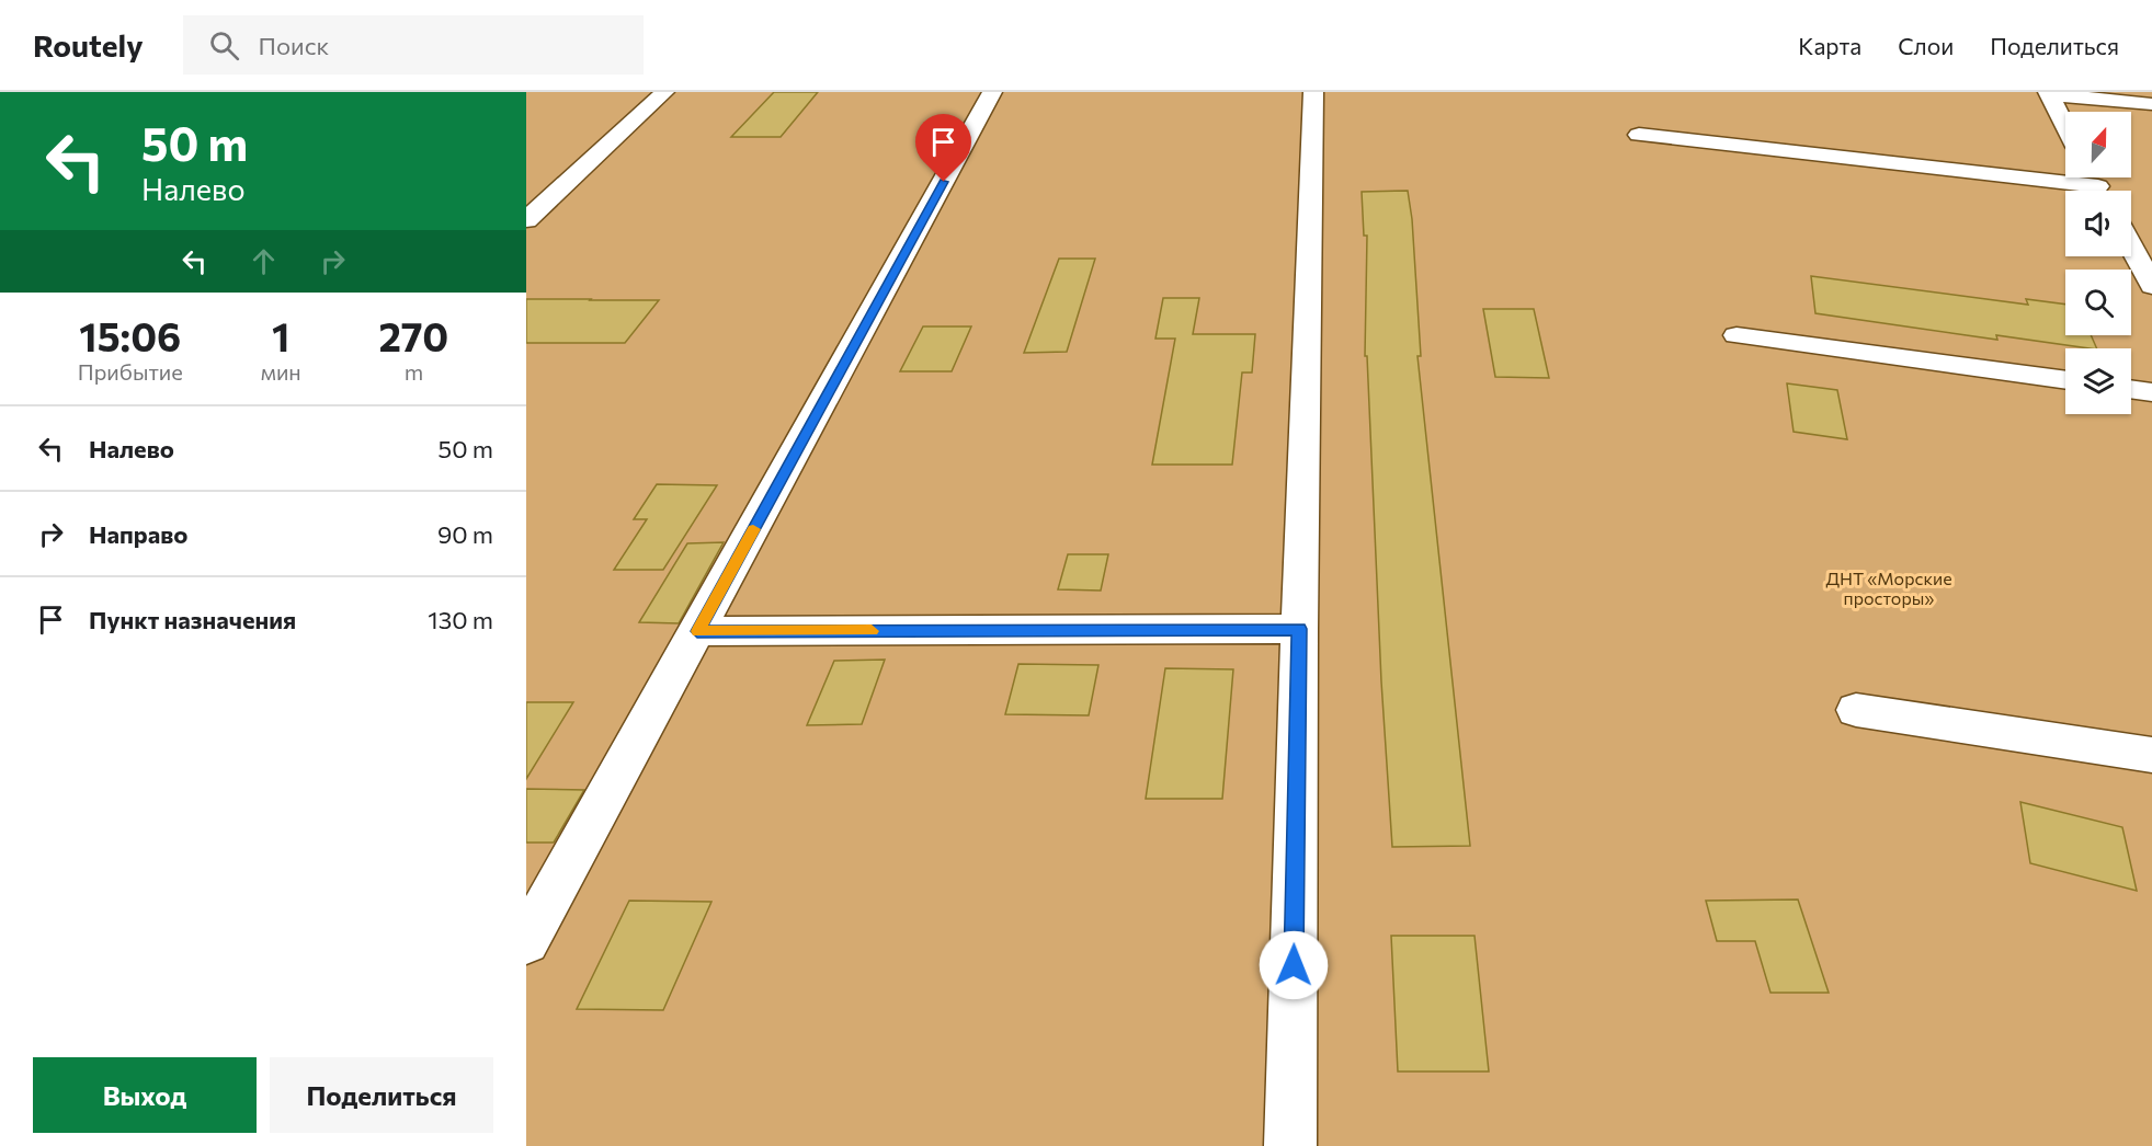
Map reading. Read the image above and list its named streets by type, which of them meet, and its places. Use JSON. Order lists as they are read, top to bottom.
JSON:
{
  "parks": ["ДНТ «Морские просторы»"],
  "north": "top",
  "page": {
    "header": "Routely",
    "search": "Поиск",
    "nav": ["Карта", "Слои", "Поделиться"],
    "turn": ["50 m", "Налево"],
    "eta": [
      "15:06",
      "Прибытие",
      "1",
      "мин",
      "270",
      "m"
    ],
    "list": [
      {
        "name": "Налево",
        "value": "50 m"
      },
      {
        "name": "Направо",
        "value": "90 m"
      },
      {
        "name": "Пункт назначения",
        "value": "130 m"
      }
    ],
    "buttons": ["Выход", "Поделиться"]
  }
}
